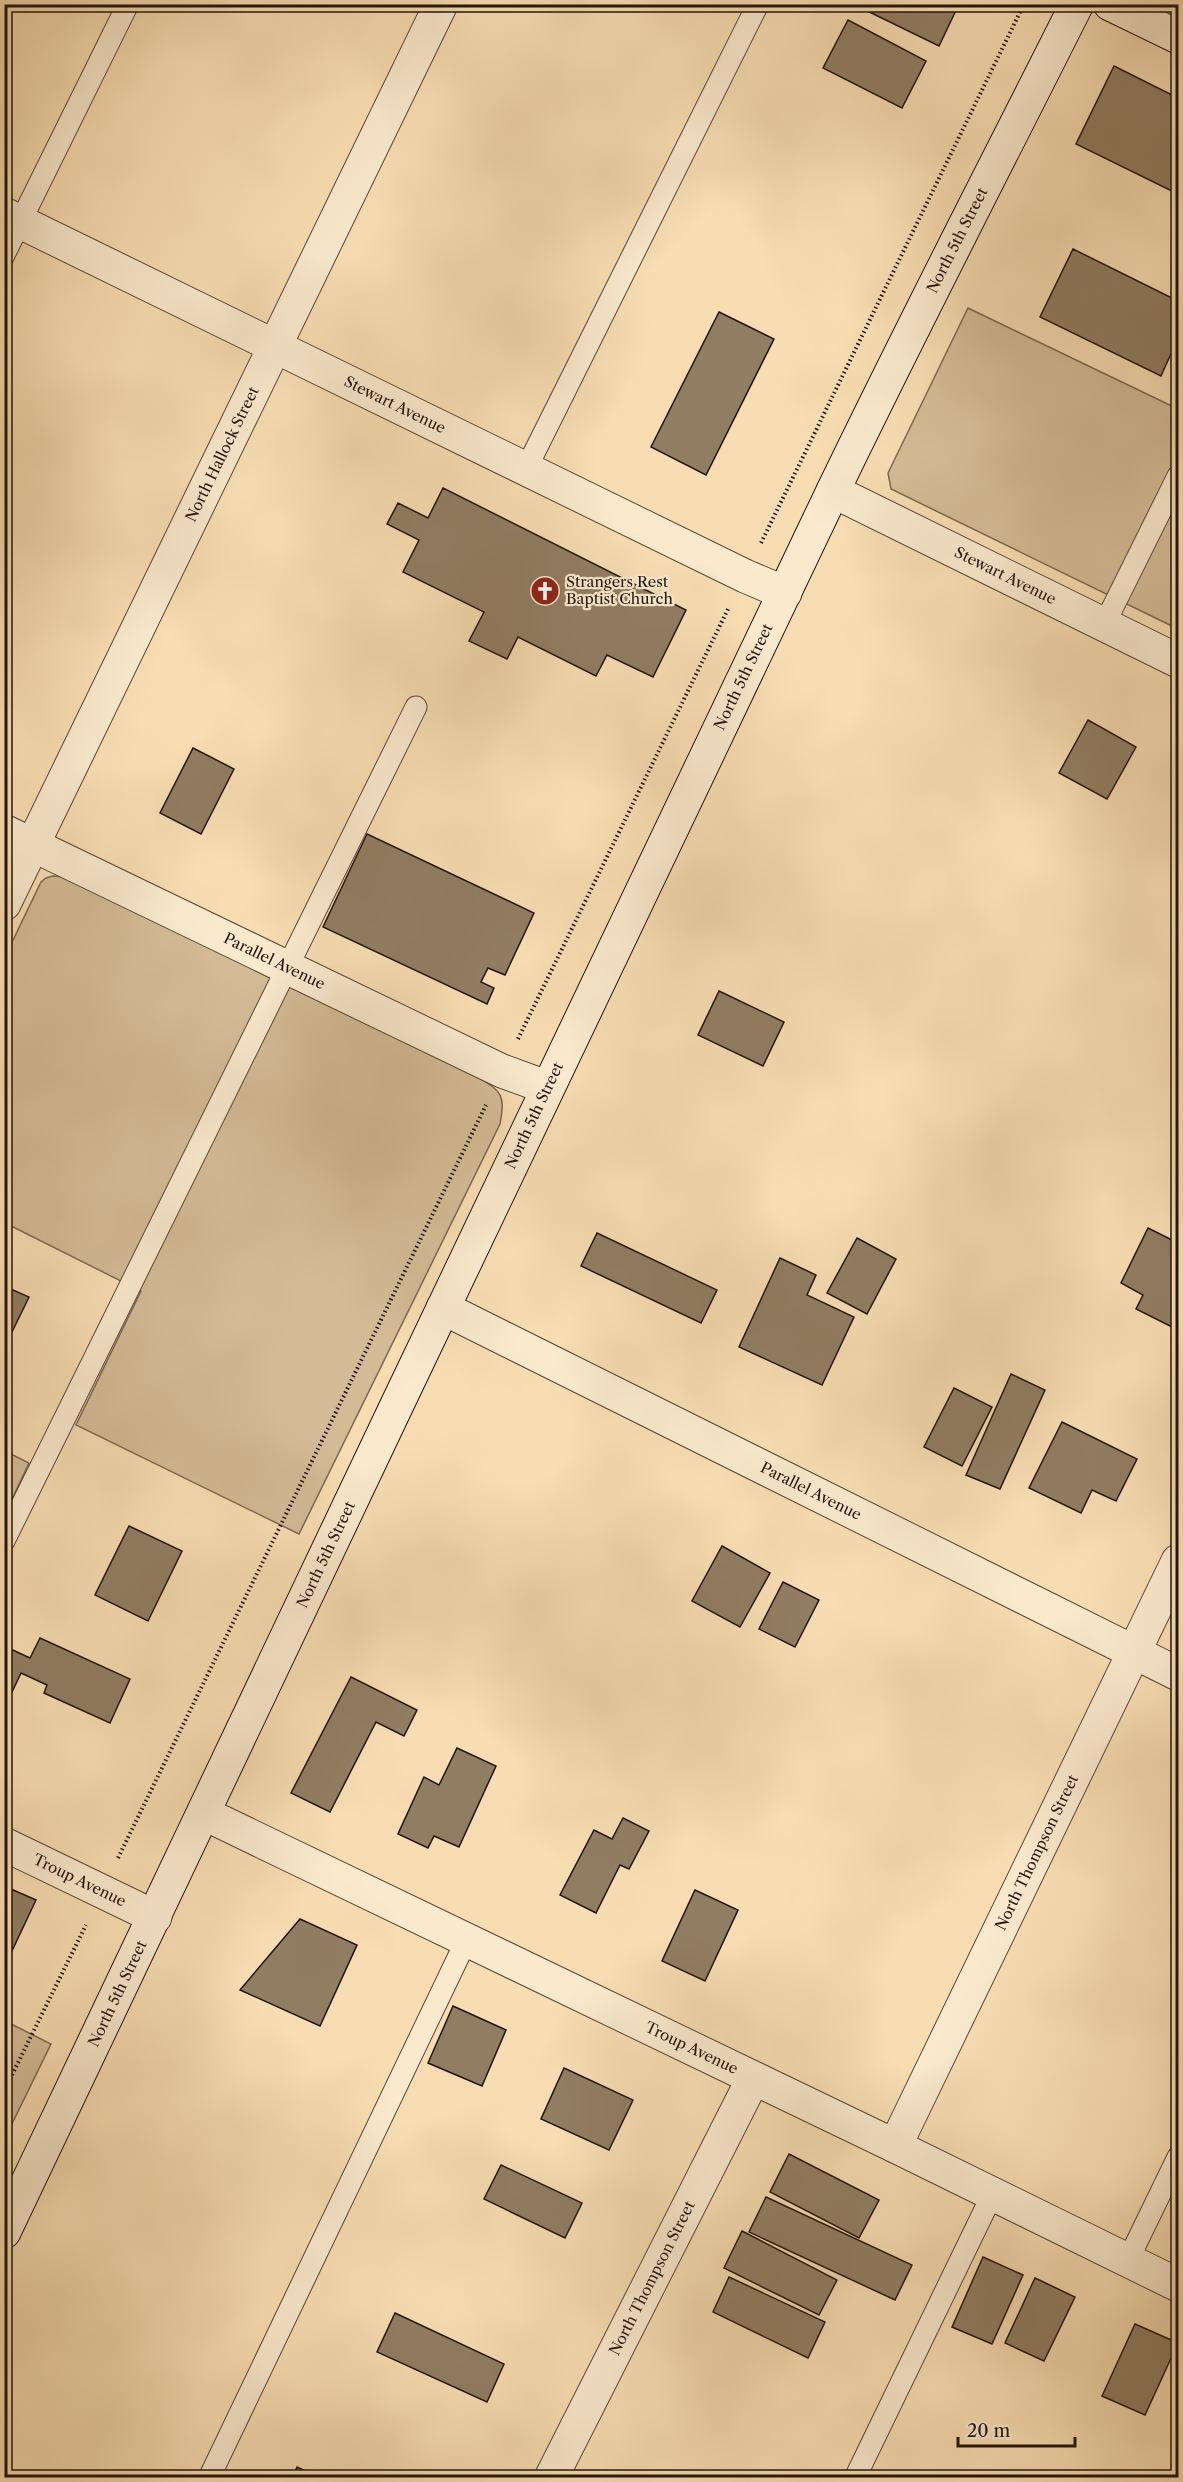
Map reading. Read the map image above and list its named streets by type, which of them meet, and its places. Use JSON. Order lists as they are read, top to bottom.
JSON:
{
  "streets": {
    "street": [
      "North 5th Street",
      "Stewart Avenue",
      "North Hallock Street",
      "Parallel Avenue",
      "North Thompson Street",
      "Troup Avenue"
    ]
  },
  "crossings": [
    ["North 5th Street", "Stewart Avenue"],
    ["North 5th Street", "Parallel Avenue"],
    ["North 5th Street", "Troup Avenue"],
    ["Stewart Avenue", "North Hallock Street"],
    ["North Hallock Street", "Parallel Avenue"],
    ["Parallel Avenue", "North Thompson Street"],
    ["North Thompson Street", "Troup Avenue"]
  ],
  "places": {
    "church": ["Strangers Rest Baptist Church"]
  },
  "scale_bar": "20 m"
}
